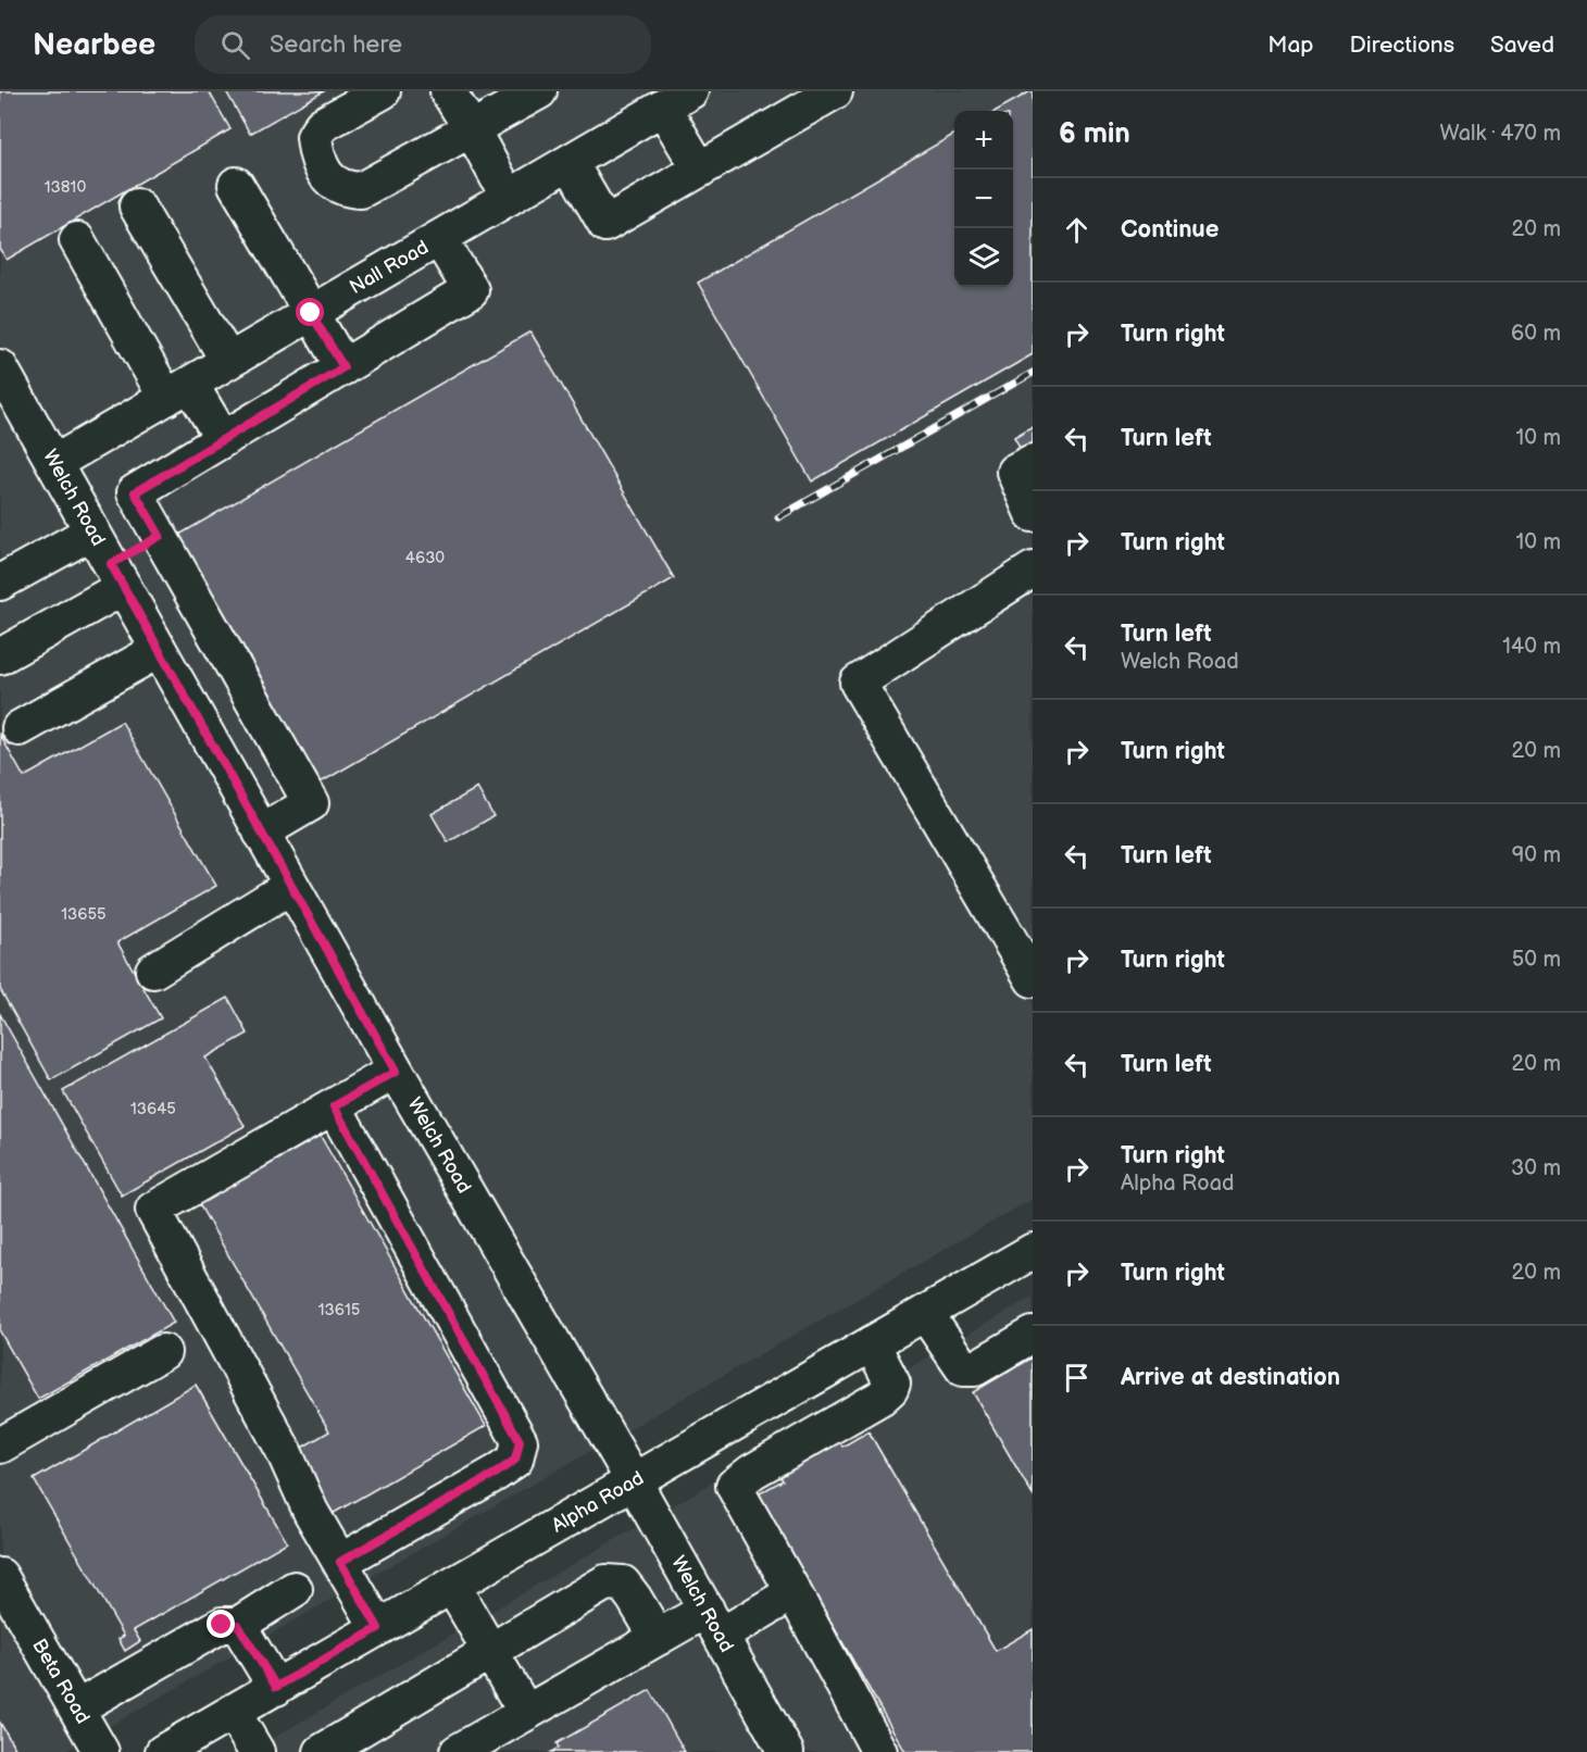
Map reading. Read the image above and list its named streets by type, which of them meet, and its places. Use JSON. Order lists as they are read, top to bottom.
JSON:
{
  "streets": {
    "street": [
      "Nall Road",
      "Welch Road",
      "Alpha Road",
      "Beta Road"
    ]
  },
  "crossings": [
    ["Nall Road", "Welch Road"],
    ["Welch Road", "Alpha Road"]
  ],
  "house_numbers": [
    "13810",
    "4630",
    "13655",
    "13645",
    "13615"
  ],
  "page": {
    "header": "Nearbee",
    "search": "Search here",
    "nav": ["Map", "Directions", "Saved"],
    "heading": ["6 min", "Walk · 470 m"],
    "map_buttons": ["+", "−"],
    "list": [
      ["Continue", "20 m"],
      ["Turn right", "60 m"],
      ["Turn left", "10 m"],
      ["Turn right", "10 m"],
      ["Turn left", "Welch Road", "140 m"],
      ["Turn right", "20 m"],
      ["Turn left", "90 m"],
      ["Turn right", "50 m"],
      ["Turn left", "20 m"],
      ["Turn right", "Alpha Road", "30 m"],
      ["Turn right", "20 m"],
      "Arrive at destination"
    ]
  }
}
